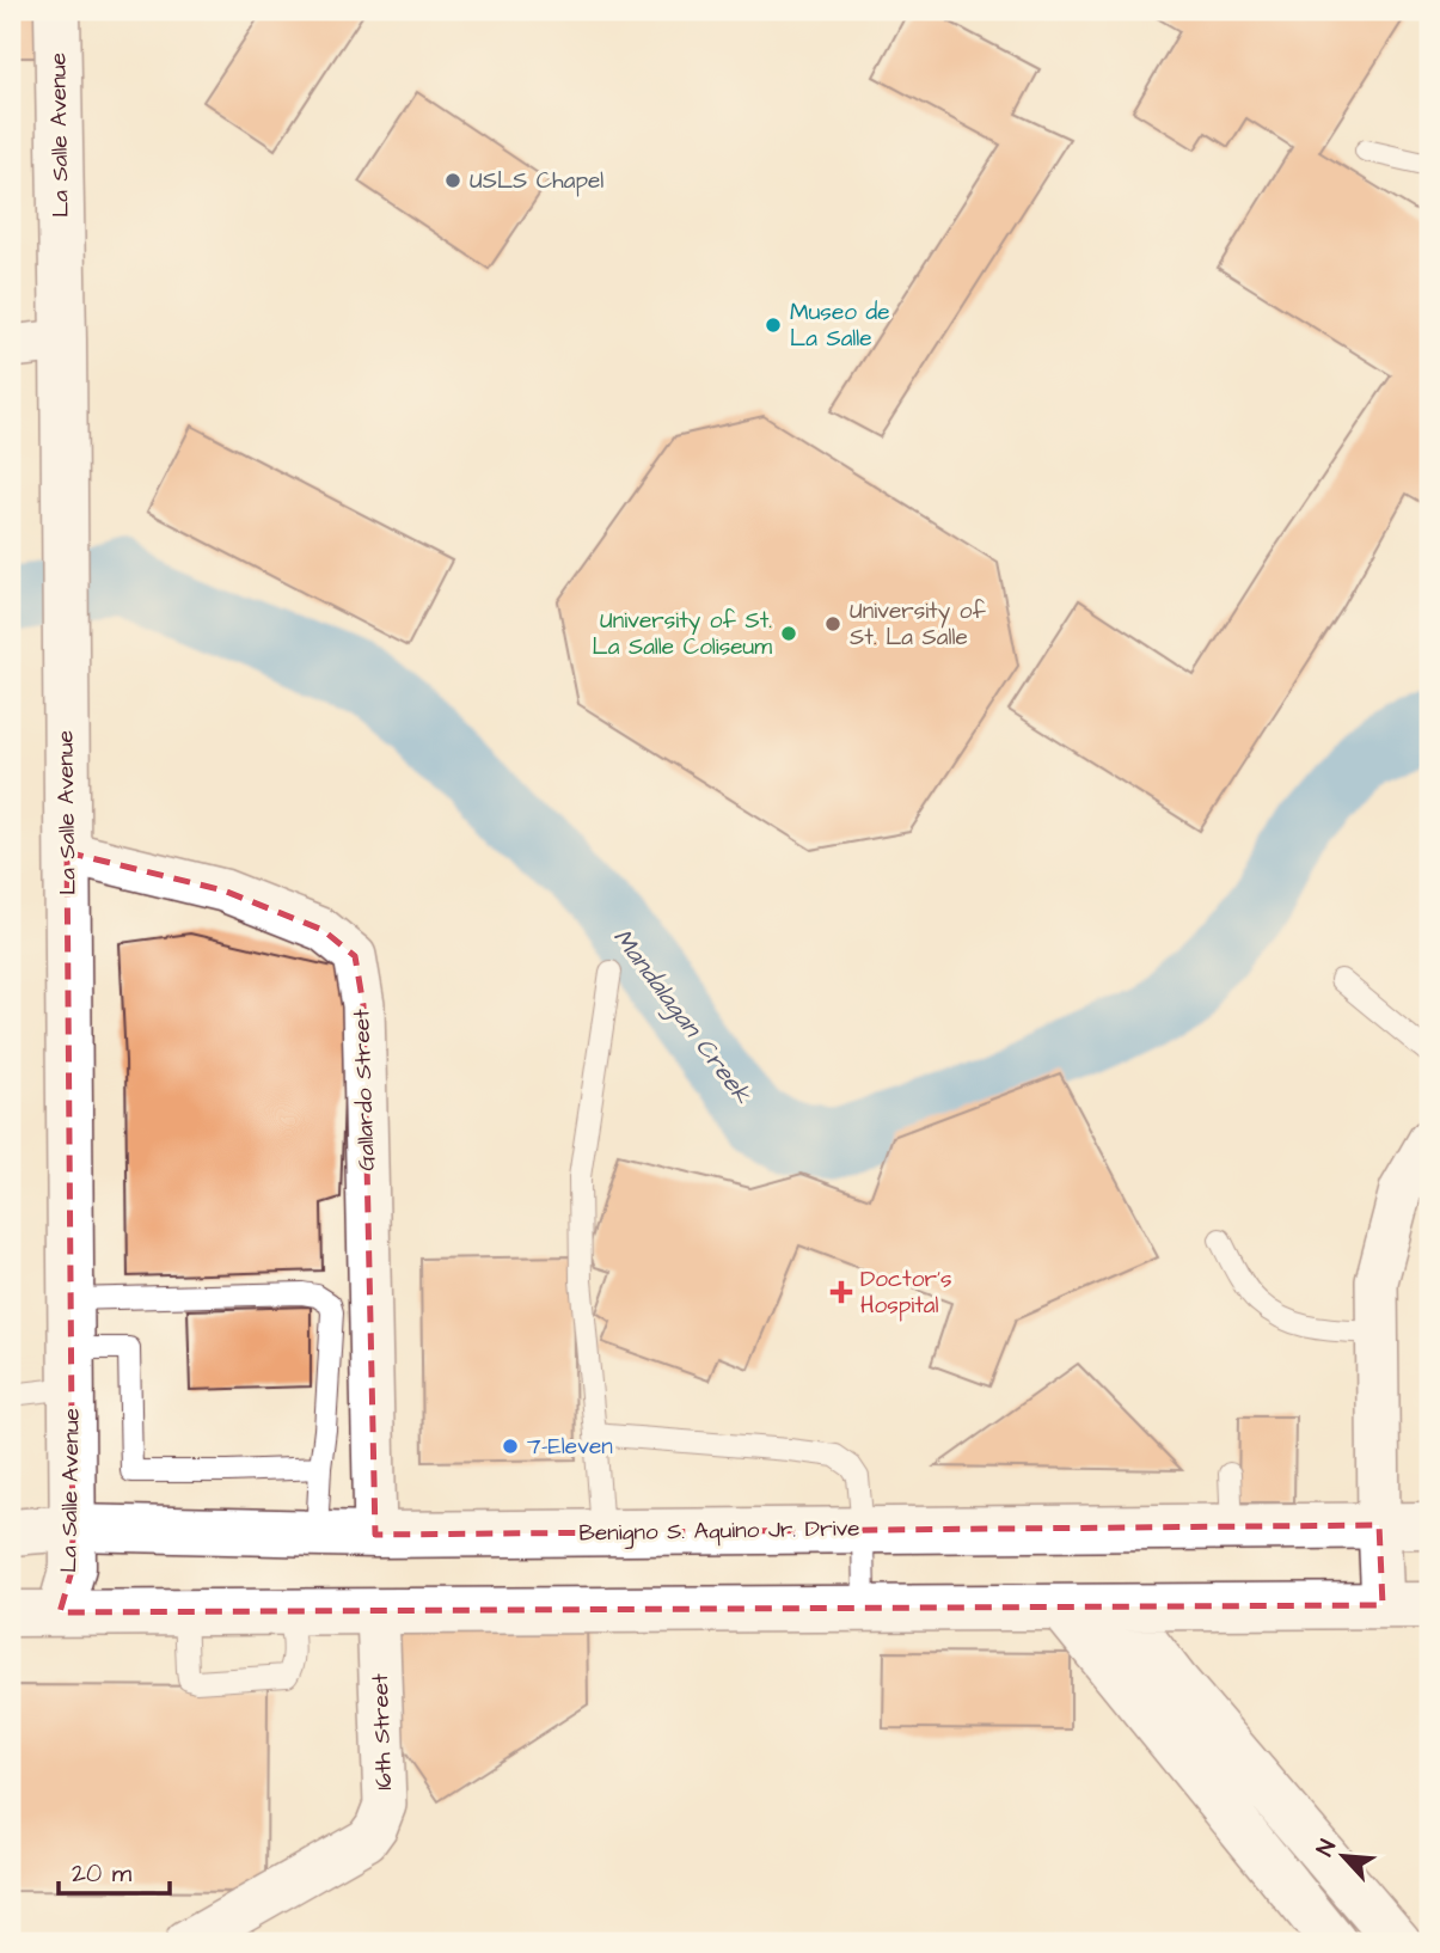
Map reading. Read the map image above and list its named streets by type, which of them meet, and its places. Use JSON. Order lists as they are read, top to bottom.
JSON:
{
  "streets": {
    "main road": ["La Salle Avenue", "Benigno S. Aquino Jr. Drive"],
    "street": ["Gallardo Street", "16th Street"]
  },
  "crossings": [
    ["La Salle Avenue", "Gallardo Street"],
    ["La Salle Avenue", "Benigno S. Aquino Jr. Drive"],
    ["Gallardo Street", "Benigno S. Aquino Jr. Drive"]
  ],
  "water": ["Mandalagan Creek"],
  "places": {
    "other": [
      "USLS Chapel",
      "Museo de La Salle",
      "University of St. La Salle",
      "University of St. La Salle Coliseum",
      "7-Eleven"
    ],
    "health": ["Doctor's Hospital"]
  },
  "scale_bar": "20 m",
  "north": "top left"
}
